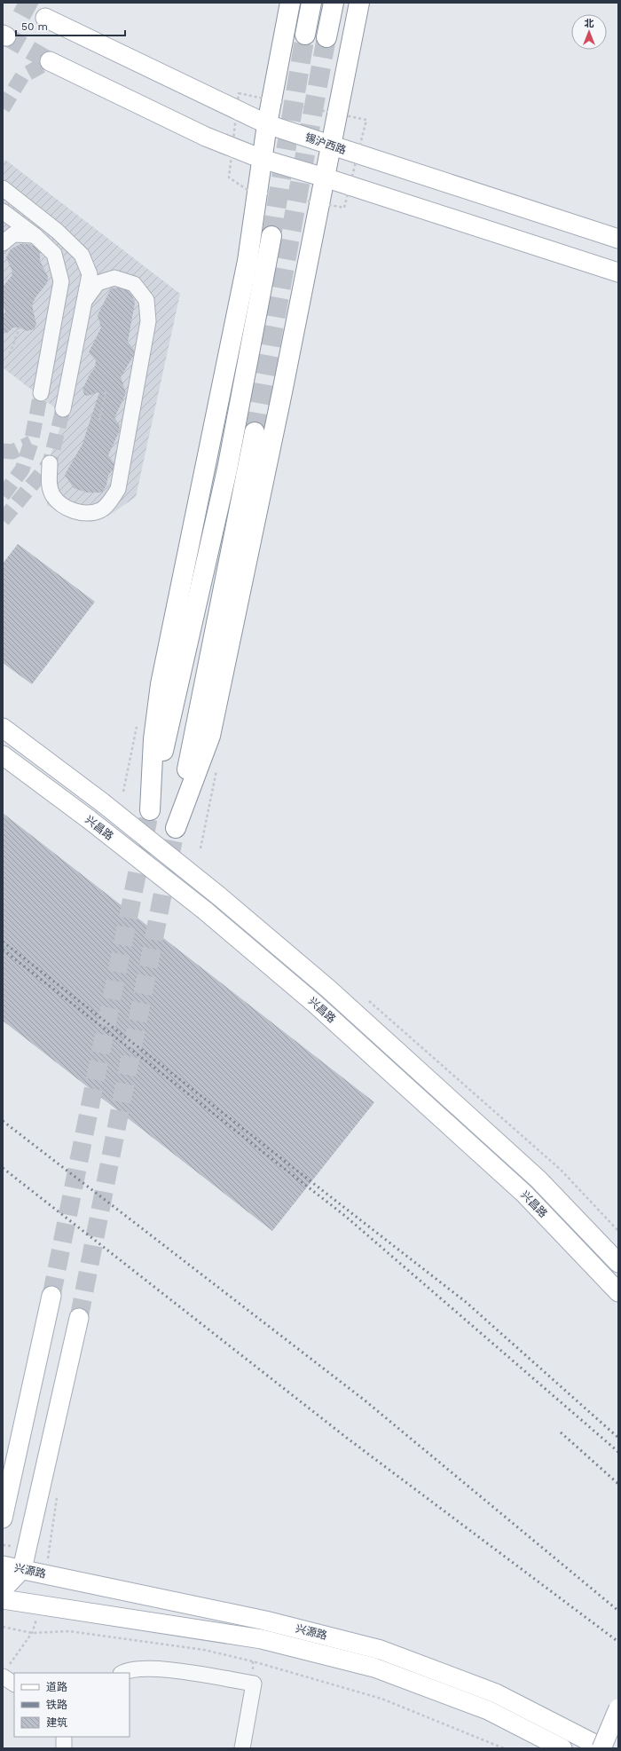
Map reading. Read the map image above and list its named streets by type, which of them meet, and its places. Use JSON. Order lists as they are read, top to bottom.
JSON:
{
  "streets": {
    "main road": ["锡沪西路", "兴昌路", "兴源路"]
  },
  "legend": ["道路", "铁路", "建筑"],
  "scale_bar": "50 m",
  "north": "top"
}
